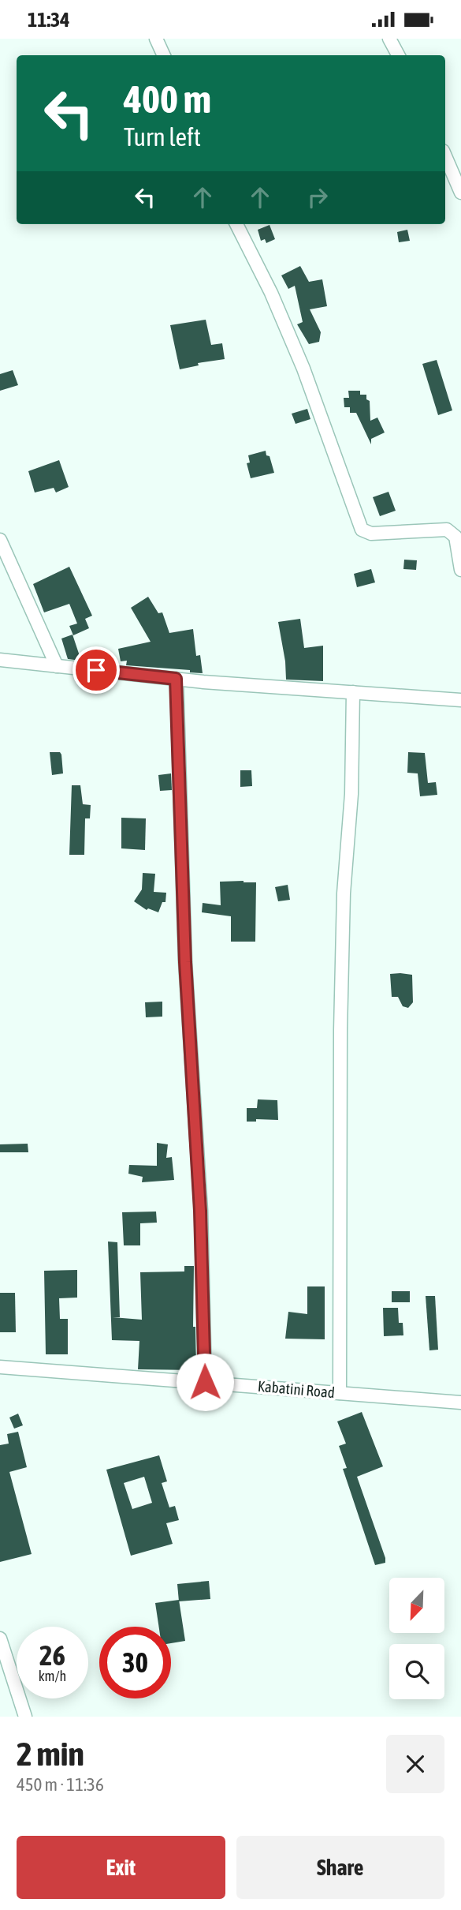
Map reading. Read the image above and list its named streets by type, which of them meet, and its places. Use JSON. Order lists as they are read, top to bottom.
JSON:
{
  "streets": {
    "street": ["Kabatini Road"]
  },
  "north": "bottom left",
  "page": {
    "status": "11:34",
    "turn": ["400 m", "Turn left"],
    "speed": "26 km/h",
    "limit": "30",
    "heading": ["2 min", "450 m · 11:36"],
    "buttons": ["Exit", "Share"]
  }
}
